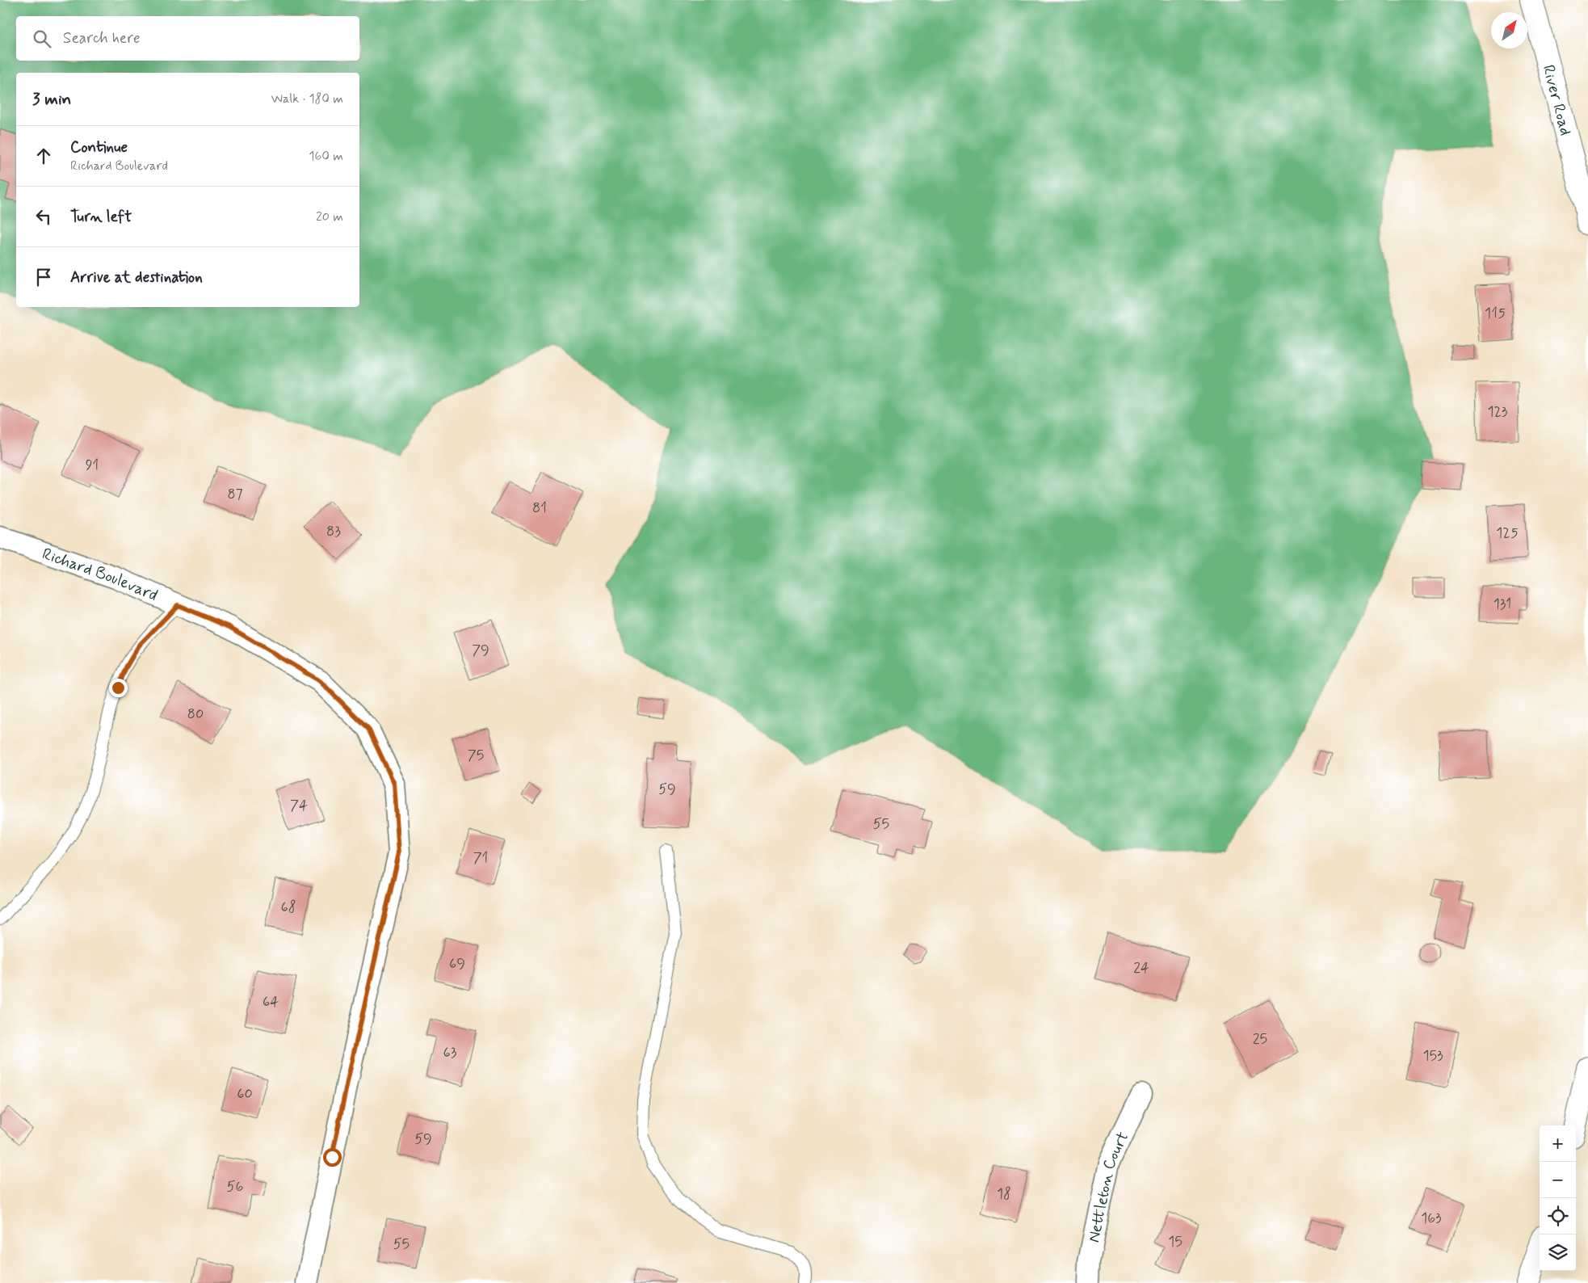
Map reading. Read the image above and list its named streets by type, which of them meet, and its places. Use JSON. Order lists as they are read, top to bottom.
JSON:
{
  "streets": {
    "main road": ["River Road"],
    "street": ["Richard Boulevard", "Nettleton Court"]
  },
  "house_numbers": [
    "115",
    "123",
    "91",
    "87",
    "81",
    "83",
    "125",
    "131",
    "79",
    "80",
    "75",
    "59",
    "74",
    "55",
    "71",
    "68",
    "69",
    "24",
    "64",
    "25",
    "63",
    "153",
    "60",
    "59",
    "56",
    "18",
    "163",
    "15",
    "55"
  ],
  "north": "top right",
  "page": {
    "search": "Search here",
    "heading": ["3 min", "Walk · 180 m"],
    "list": [
      ["Continue", "Richard Boulevard", "160 m"],
      ["Turn left", "20 m"],
      "Arrive at destination"
    ],
    "map_buttons": ["+", "−"]
  }
}
